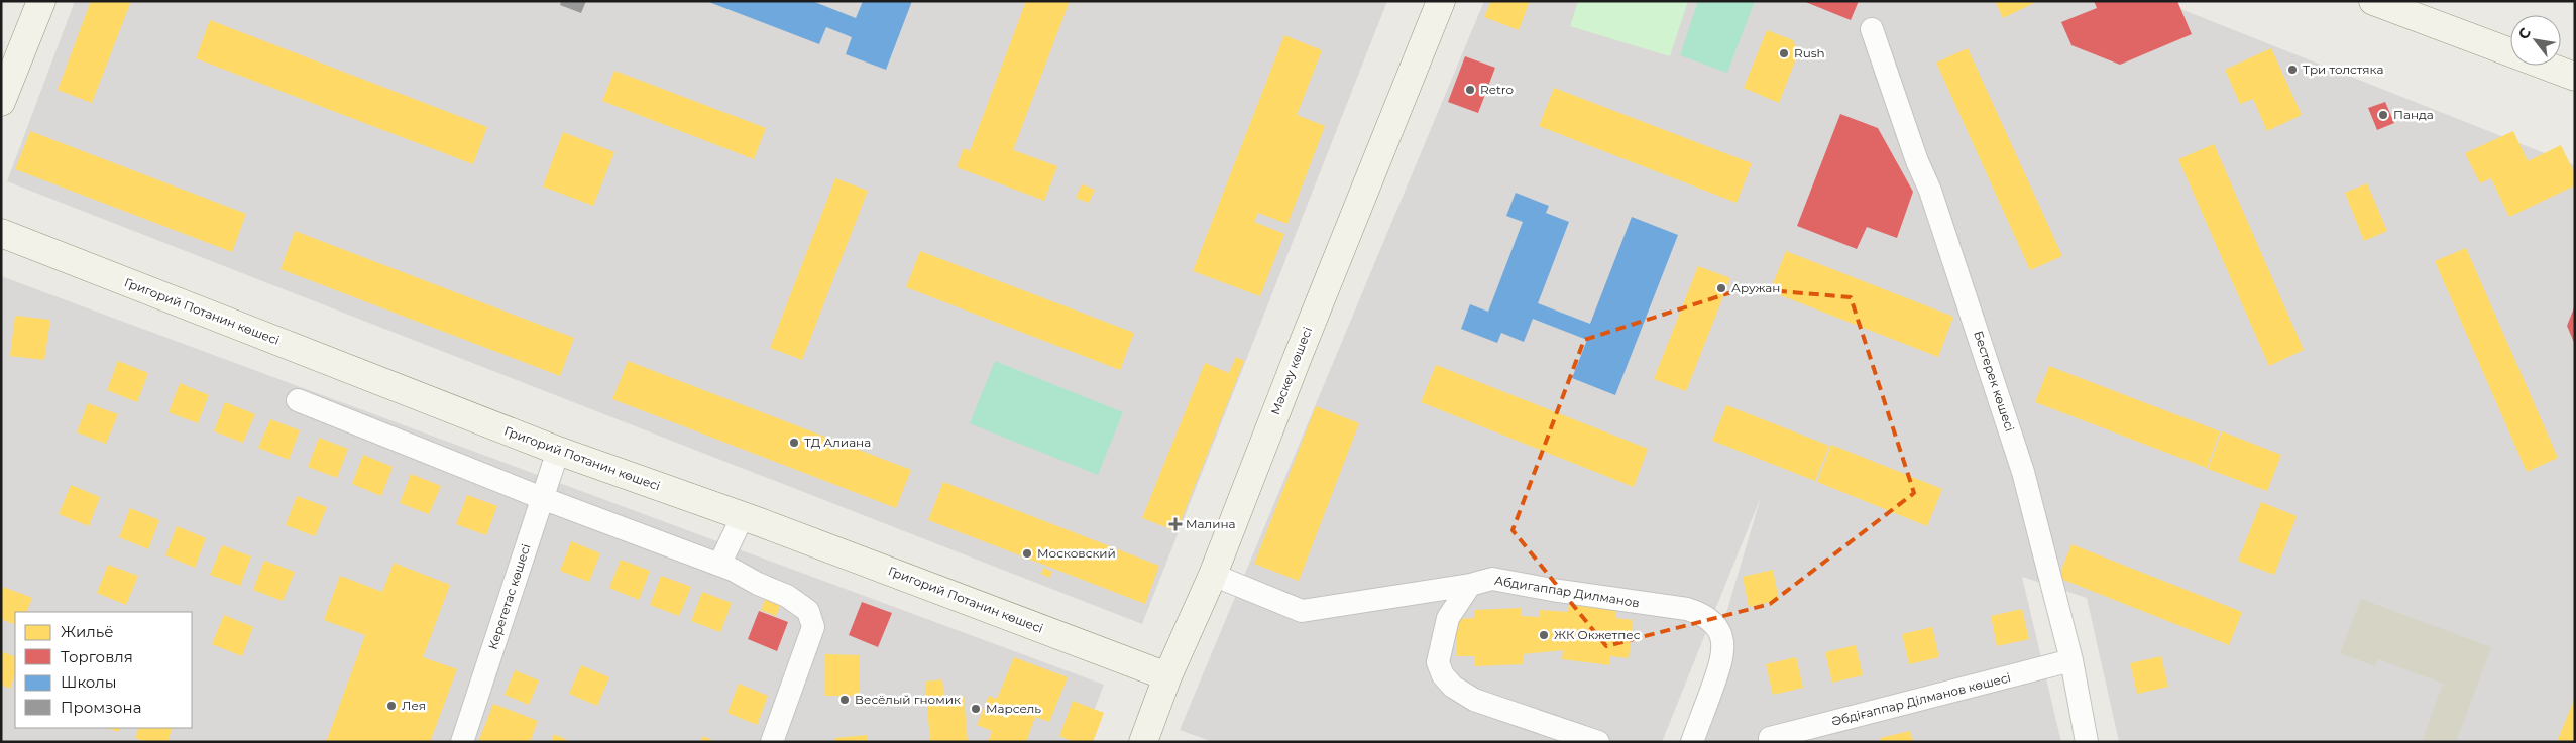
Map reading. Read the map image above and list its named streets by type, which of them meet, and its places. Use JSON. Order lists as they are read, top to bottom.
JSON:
{
  "streets": {
    "street": [
      "Григорий Потанин көшесі",
      "Мәскеу көшесі",
      "Бестерек көшесі",
      "Абдигаппар Дилманов",
      "Керегетас көшесі",
      "Әбдіғаппар Ділманов көшесі"
    ]
  },
  "crossings": [
    ["Григорий Потанин көшесі", "Мәскеу көшесі"],
    ["Григорий Потанин көшесі", "Керегетас көшесі"],
    ["Бестерек көшесі", "Әбдіғаппар Ділманов көшесі"]
  ],
  "places": {
    "other": [
      "Rush",
      "Три толстяка",
      "Retro",
      "Панда",
      "Аружан",
      "ТД Алиана",
      "Московский",
      "ЖК Окжетпес",
      "Весёлый гномик",
      "Лея",
      "Марсель"
    ],
    "health": ["Малина"]
  },
  "legend": [
    "Жильё",
    "Торговля",
    "Школы",
    "Промзона"
  ],
  "north": "top left"
}
